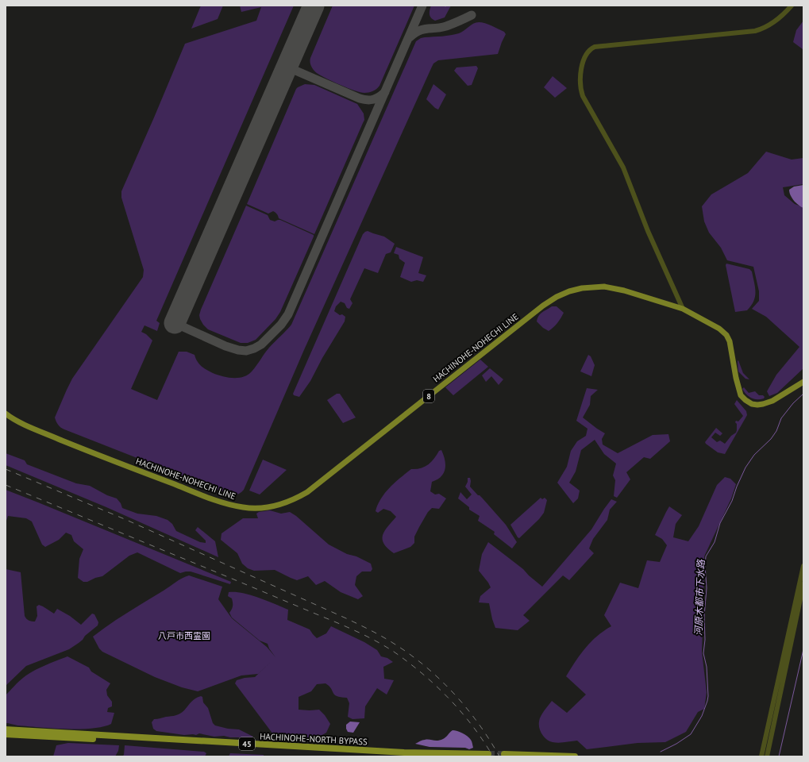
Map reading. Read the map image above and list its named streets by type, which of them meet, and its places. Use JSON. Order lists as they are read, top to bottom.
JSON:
{
  "streets": {
    "highway": ["HACHINOHE-NORTH BYPASS", "45"],
    "main road": ["HACHINOHE-NOHECHI LINE", "8"]
  },
  "water": ["河原木都市下水路"],
  "parks": ["八戸市西霊園"]
}
